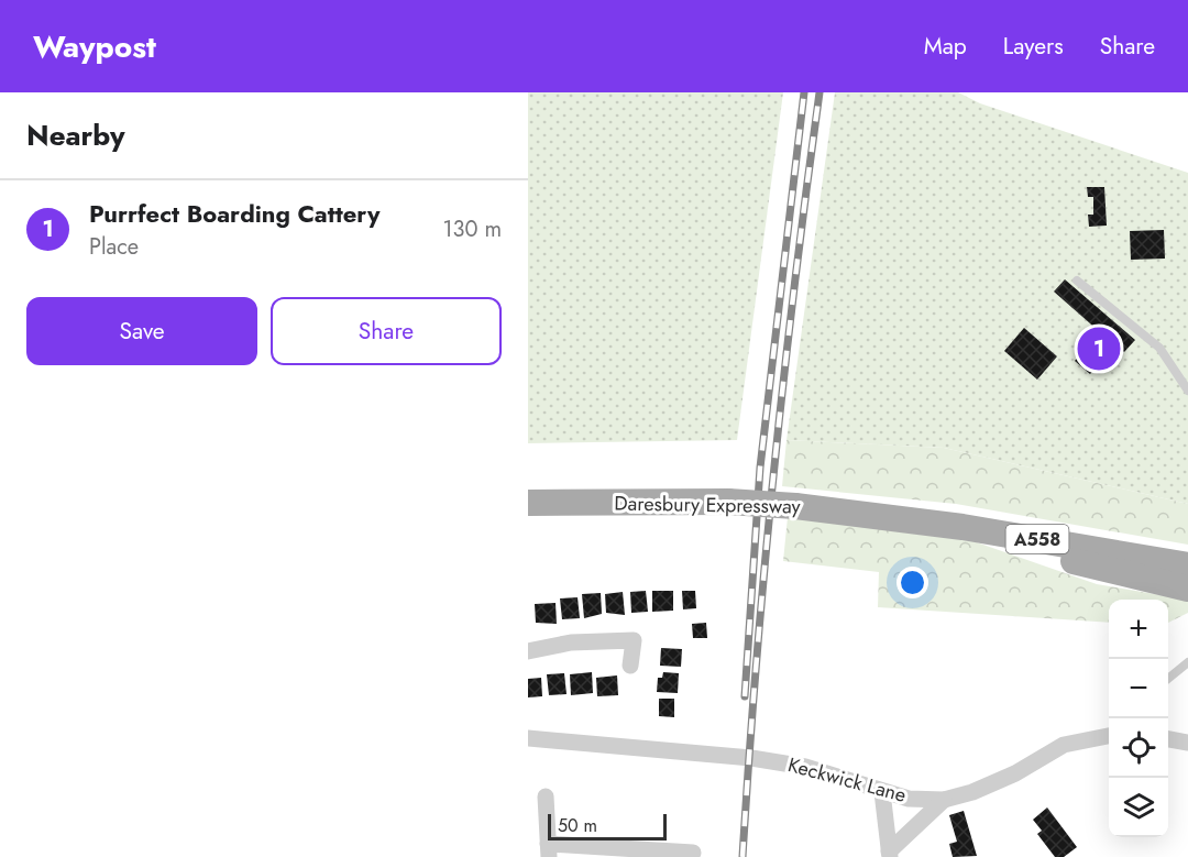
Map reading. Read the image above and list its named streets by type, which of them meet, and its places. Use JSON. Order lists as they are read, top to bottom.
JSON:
{
  "streets": {
    "main road": ["Daresbury Expressway", "A558"],
    "street": ["Keckwick Lane"]
  },
  "scale_bar": "50 m",
  "page": {
    "header": "Waypost",
    "nav": ["Map", "Layers", "Share"],
    "heading": "Nearby",
    "list": [
      {
        "mark": "1",
        "name": "Purrfect Boarding Cattery",
        "note": "Place",
        "value": "130 m"
      }
    ],
    "buttons": ["Save", "Share"],
    "pins": "1",
    "map_buttons": ["+", "−"],
    "scale": "50 m"
  }
}
